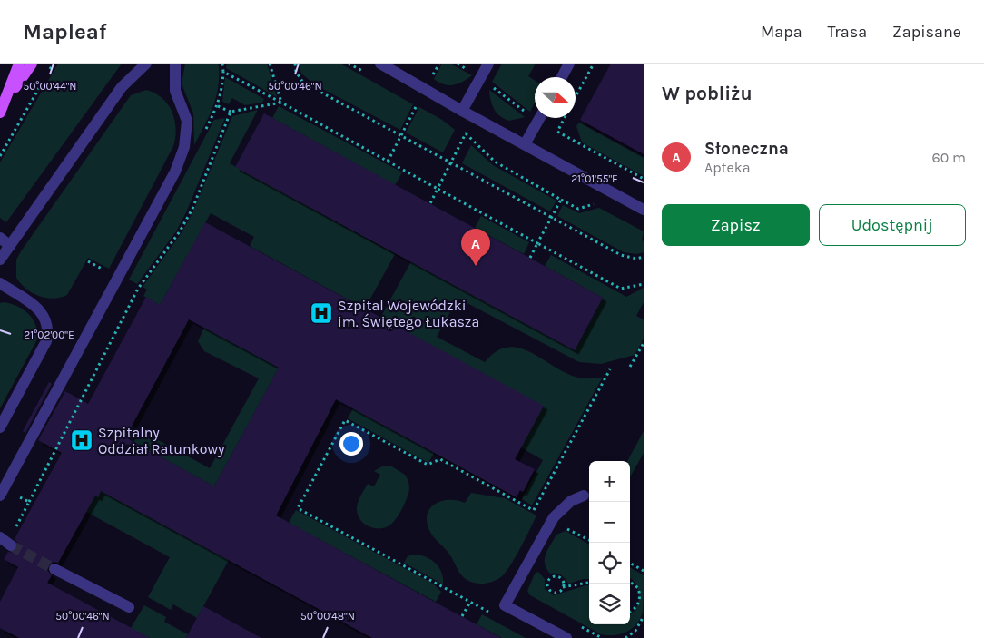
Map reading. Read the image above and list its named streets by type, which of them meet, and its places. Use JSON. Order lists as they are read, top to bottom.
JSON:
{
  "places": {
    "hospital": ["Szpital Wojewódzki im. Świętego Łukasza", "Szpitalny Oddział Ratunkowy"]
  },
  "north": "right",
  "page": {
    "header": "Mapleaf",
    "nav": ["Mapa", "Trasa", "Zapisane"],
    "heading": "W pobliżu",
    "list": [
      {
        "mark": "A",
        "name": "Słoneczna",
        "note": "Apteka",
        "value": "60 m"
      }
    ],
    "buttons": ["Zapisz", "Udostępnij"],
    "pins": "A",
    "map_buttons": ["+", "−"]
  },
  "coordinates": [
    "50°00'44\"N",
    "50°00'46\"N",
    "21°01'55\"E",
    "21°02'00\"E",
    "50°00'48\"N"
  ]
}
